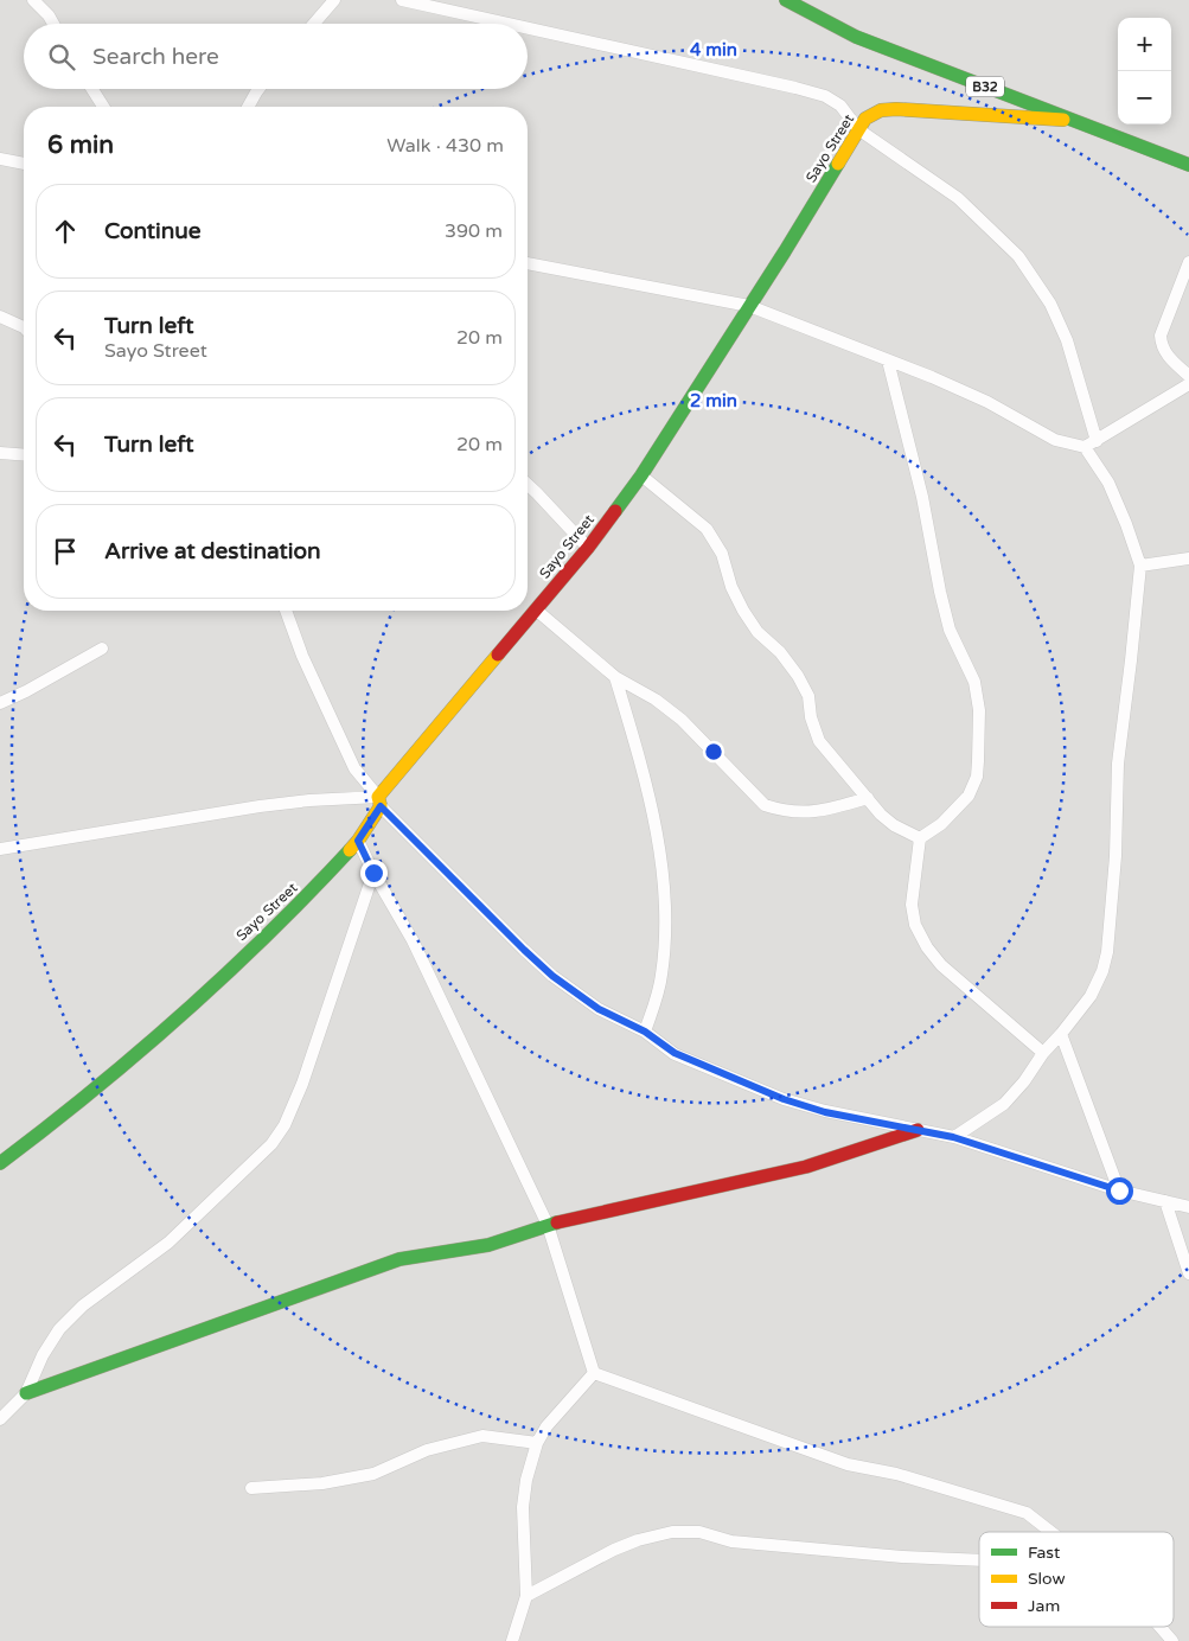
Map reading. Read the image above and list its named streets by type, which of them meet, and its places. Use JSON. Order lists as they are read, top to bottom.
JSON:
{
  "streets": {
    "street": ["B32", "Sayo Street"]
  },
  "crossings": [
    ["B32", "Sayo Street"]
  ],
  "legend": ["Fast", "Slow", "Jam"],
  "page": {
    "map_buttons": ["+", "−"],
    "search": "Search here",
    "heading": ["6 min", "Walk · 430 m"],
    "list": [
      ["Continue", "390 m"],
      ["Turn left", "Sayo Street", "20 m"],
      ["Turn left", "20 m"],
      "Arrive at destination"
    ]
  },
  "rings": ["4 min", "2 min"]
}
